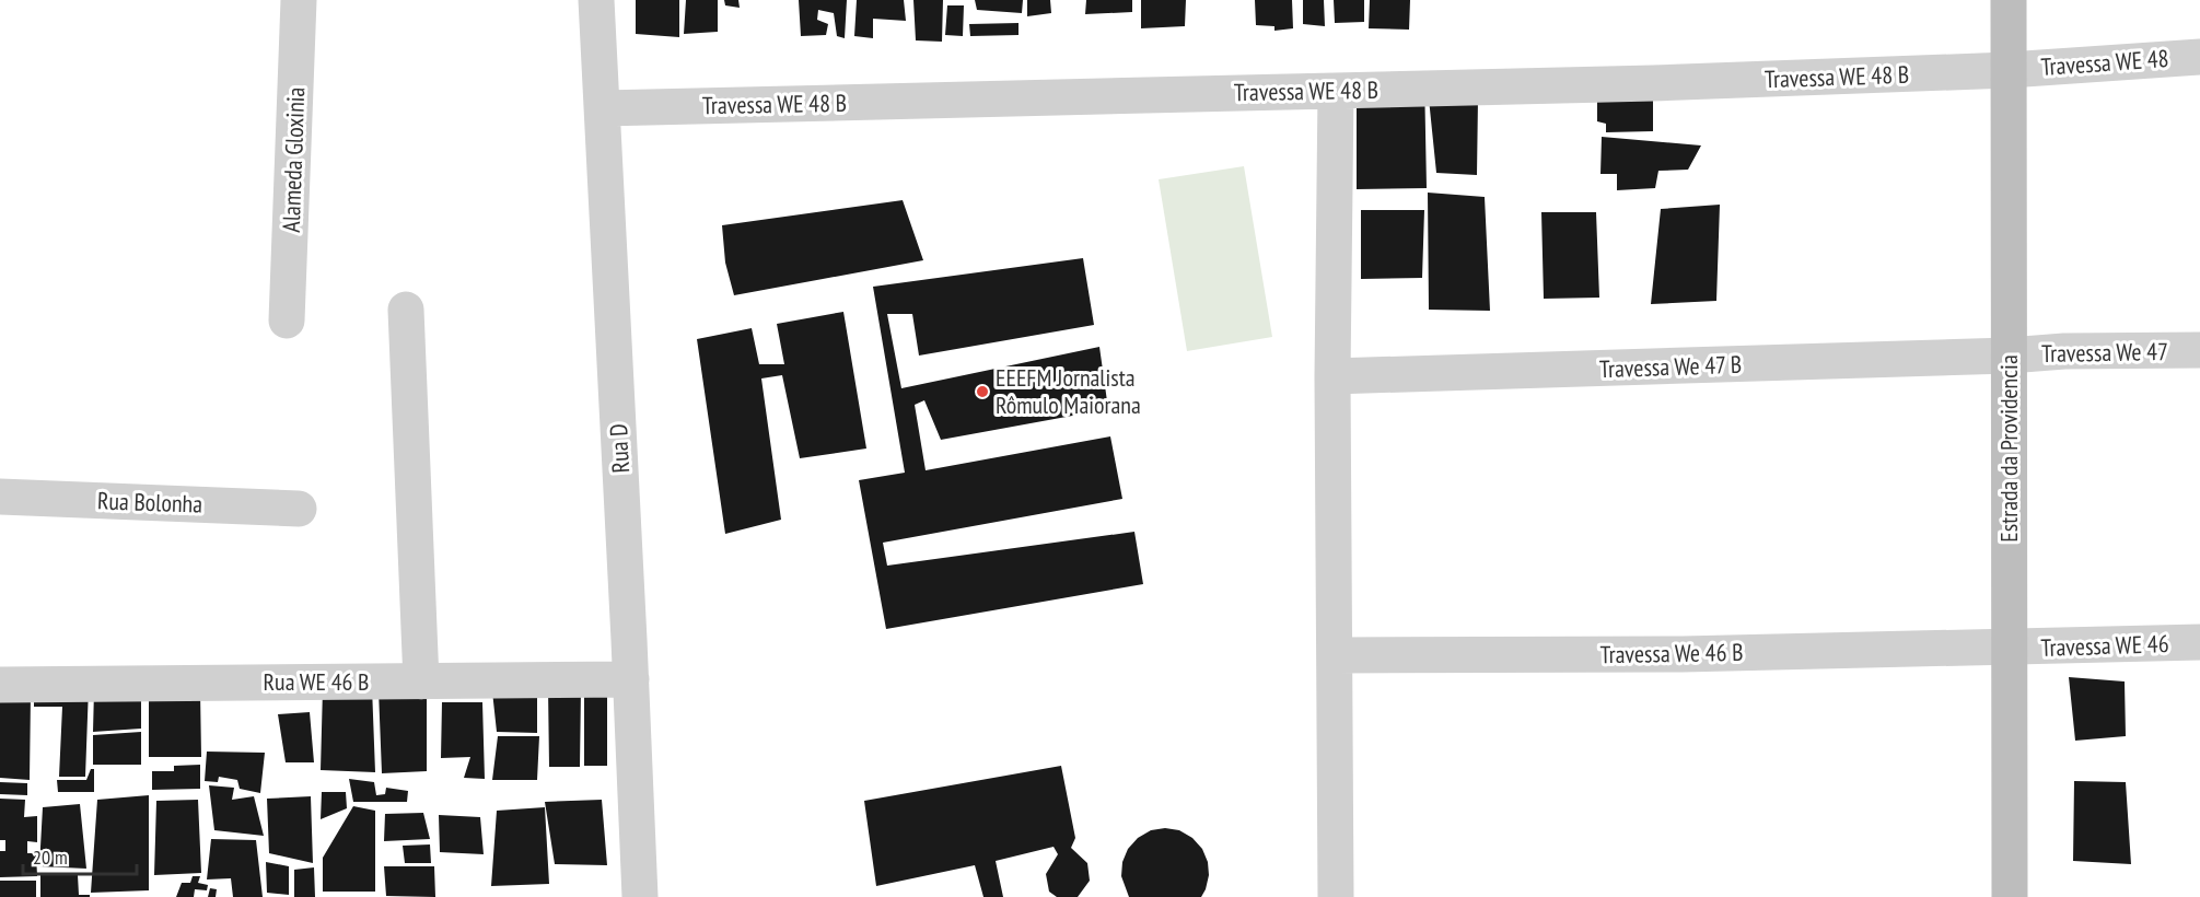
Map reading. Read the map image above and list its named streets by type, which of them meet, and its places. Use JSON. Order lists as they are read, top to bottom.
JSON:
{
  "streets": {
    "main road": ["Estrada da Providencia"],
    "street": [
      "Travessa WE 48",
      "Travessa WE 48 B",
      "Alameda Gloxinia",
      "Travessa We 47",
      "Travessa We 47 B",
      "Rua D",
      "Rua Bolonha",
      "Travessa WE 46",
      "Travessa We 46 B",
      "Rua WE 46 B"
    ]
  },
  "crossings": [
    ["Travessa WE 48", "Travessa WE 48 B"],
    ["Travessa WE 48", "Estrada da Providencia"],
    ["Travessa WE 48 B", "Rua D"],
    ["Travessa WE 48 B", "Estrada da Providencia"],
    ["Travessa We 47", "Travessa We 47 B"],
    ["Travessa We 47", "Estrada da Providencia"],
    ["Travessa We 47 B", "Estrada da Providencia"],
    ["Rua D", "Rua WE 46 B"],
    ["Estrada da Providencia", "Travessa WE 46"],
    ["Estrada da Providencia", "Travessa We 46 B"],
    ["Travessa WE 46", "Travessa We 46 B"]
  ],
  "places": ["EEEFM Jornalista Rômulo Maiorana"],
  "scale_bar": "20 m"
}
